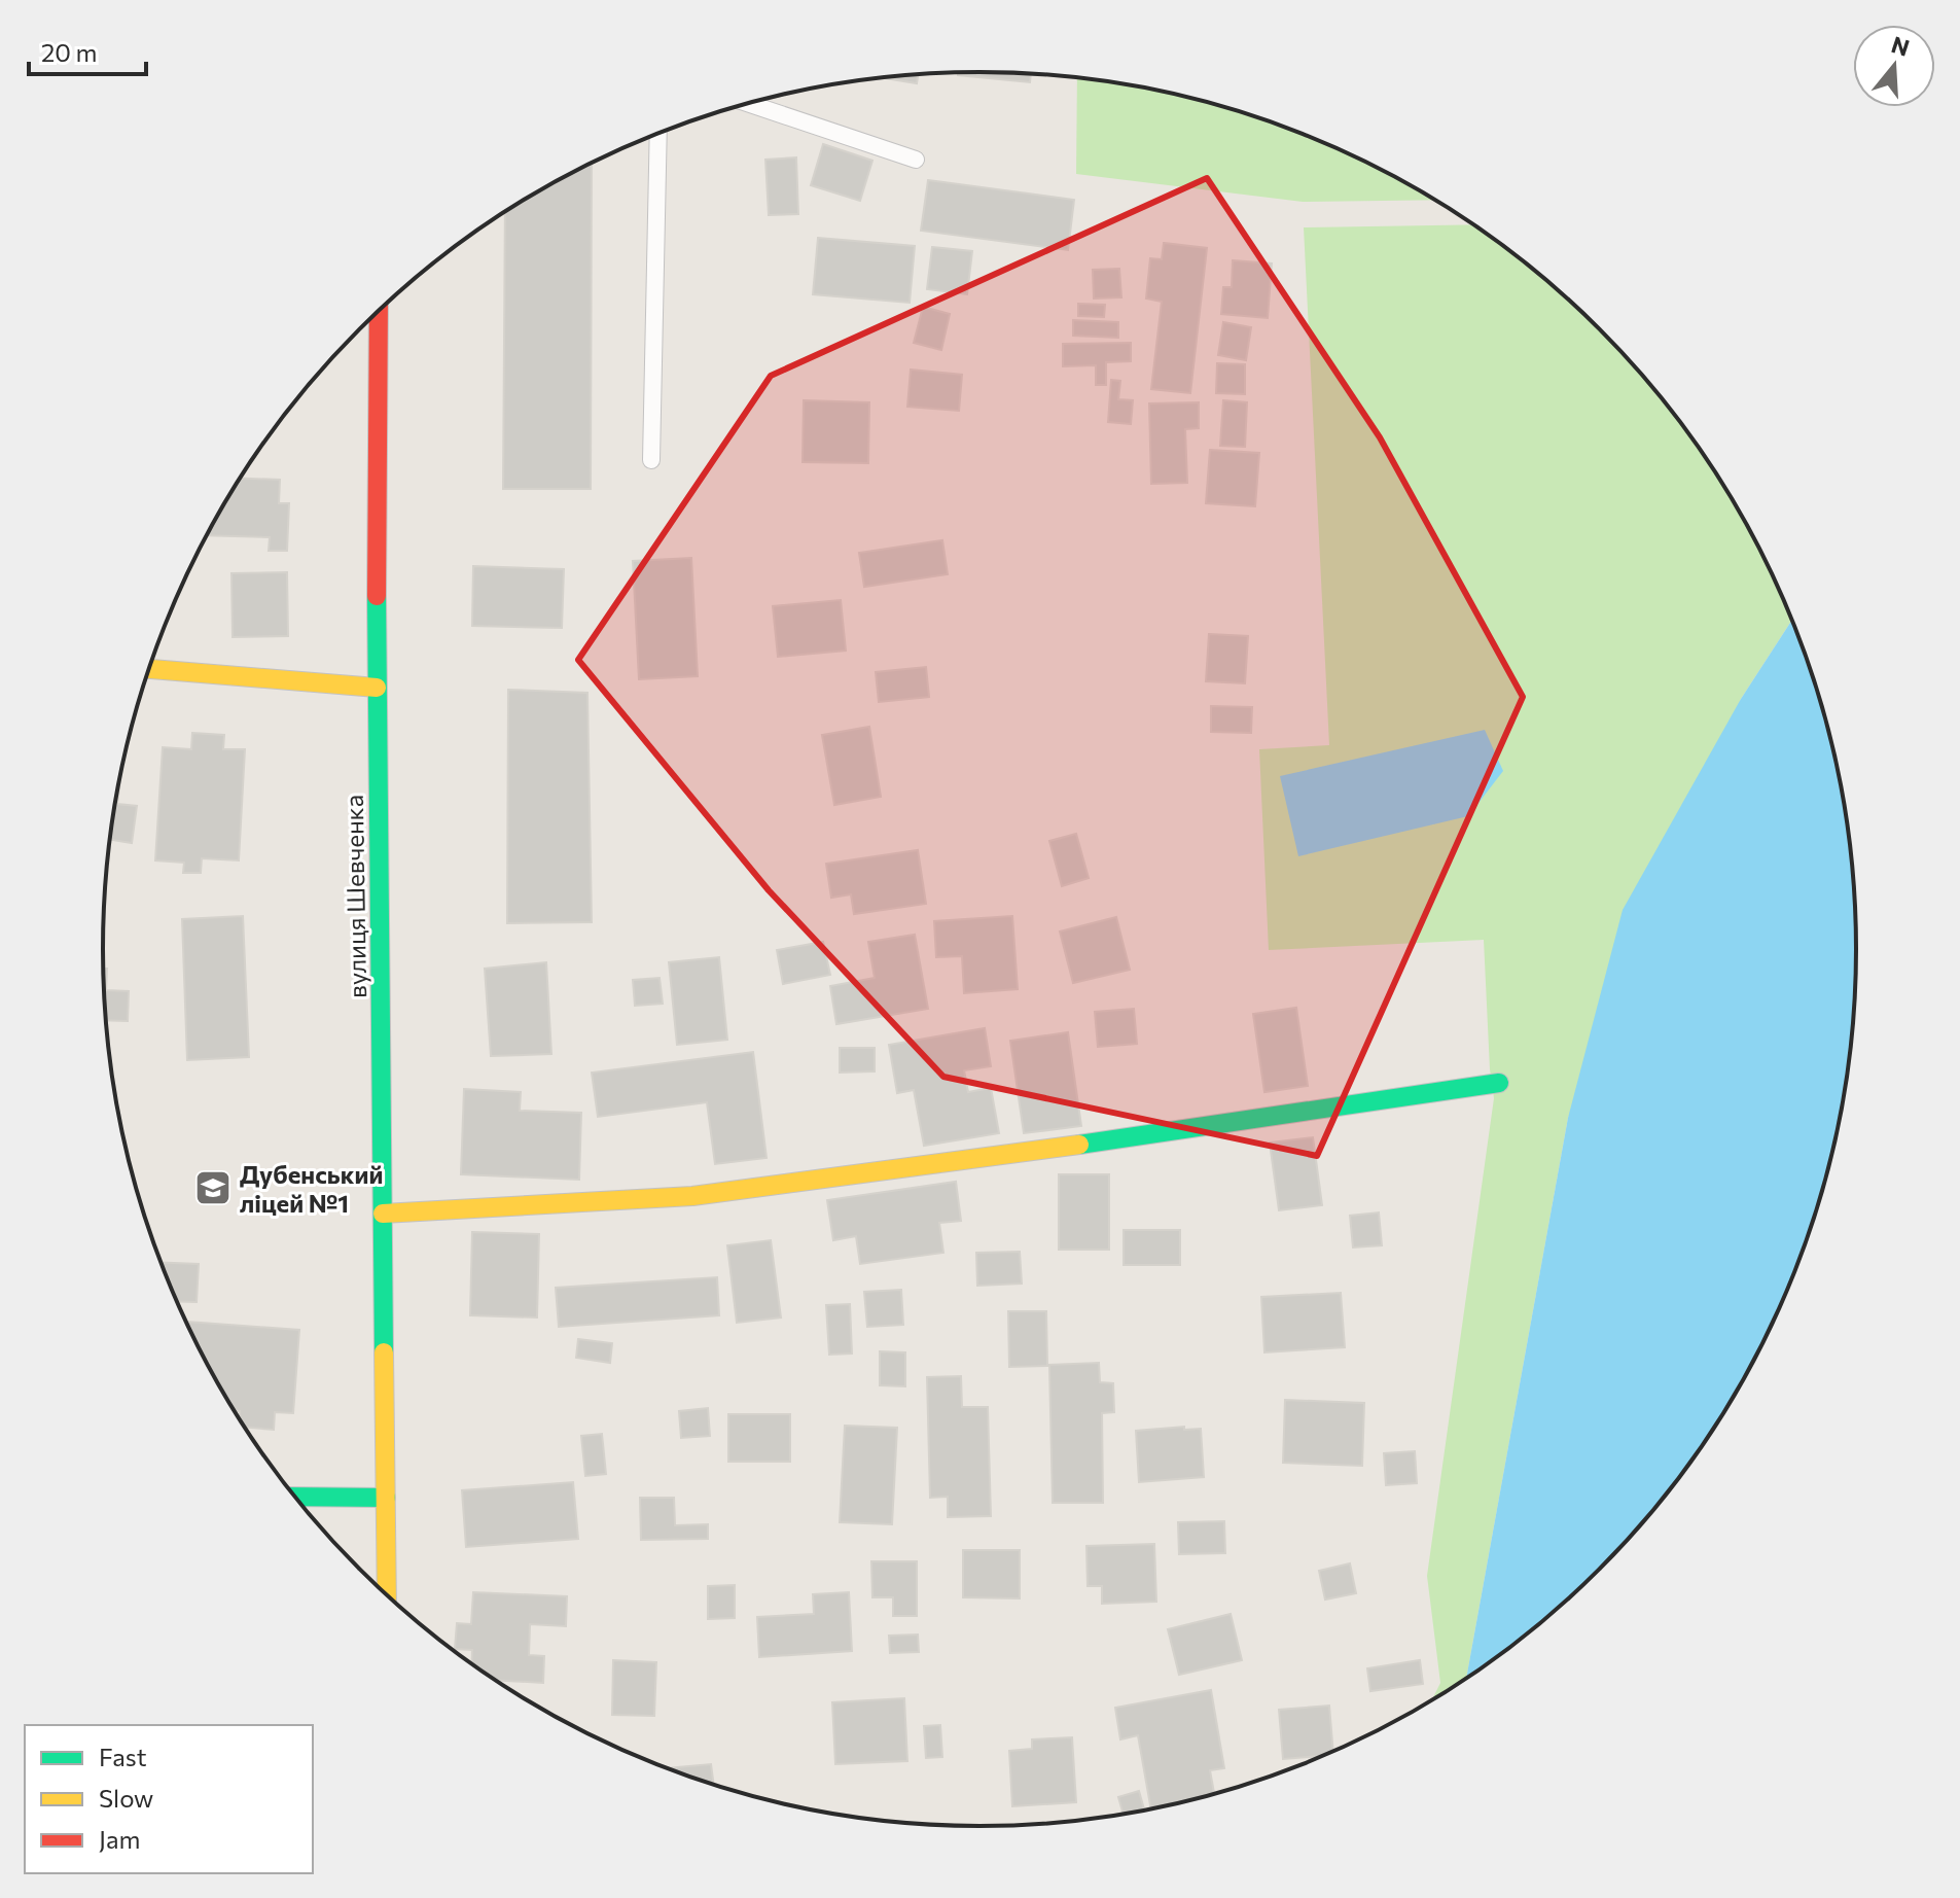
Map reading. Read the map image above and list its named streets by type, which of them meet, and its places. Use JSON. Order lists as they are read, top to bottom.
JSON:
{
  "streets": {
    "street": ["вулиця Шевченка"]
  },
  "places": {
    "school or university": ["Дубенський ліцей №1"]
  },
  "legend": ["Fast", "Slow", "Jam"],
  "scale_bar": "20 m",
  "north": "top"
}
